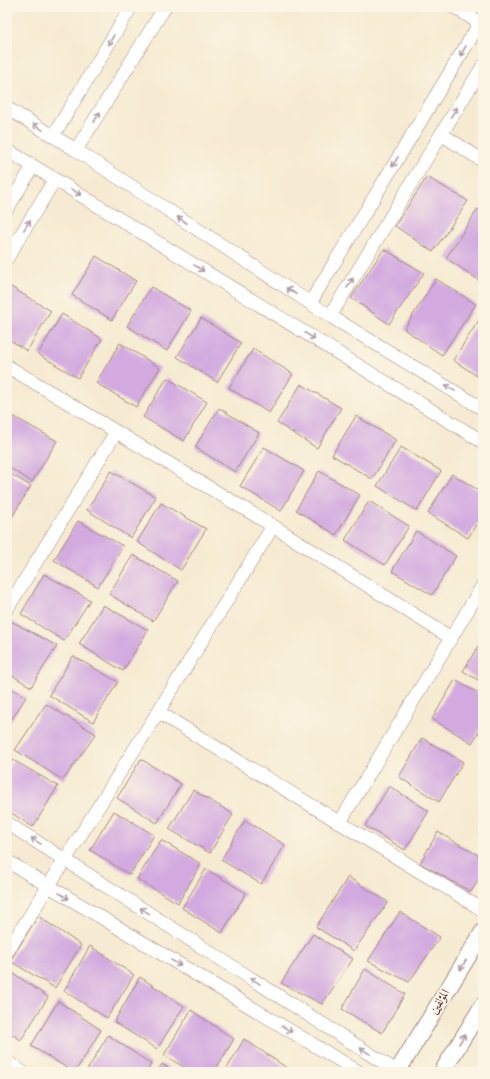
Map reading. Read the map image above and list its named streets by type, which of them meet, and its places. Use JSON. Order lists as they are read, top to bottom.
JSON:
{
  "streets": {
    "street": ["المؤلفين"]
  }
}
